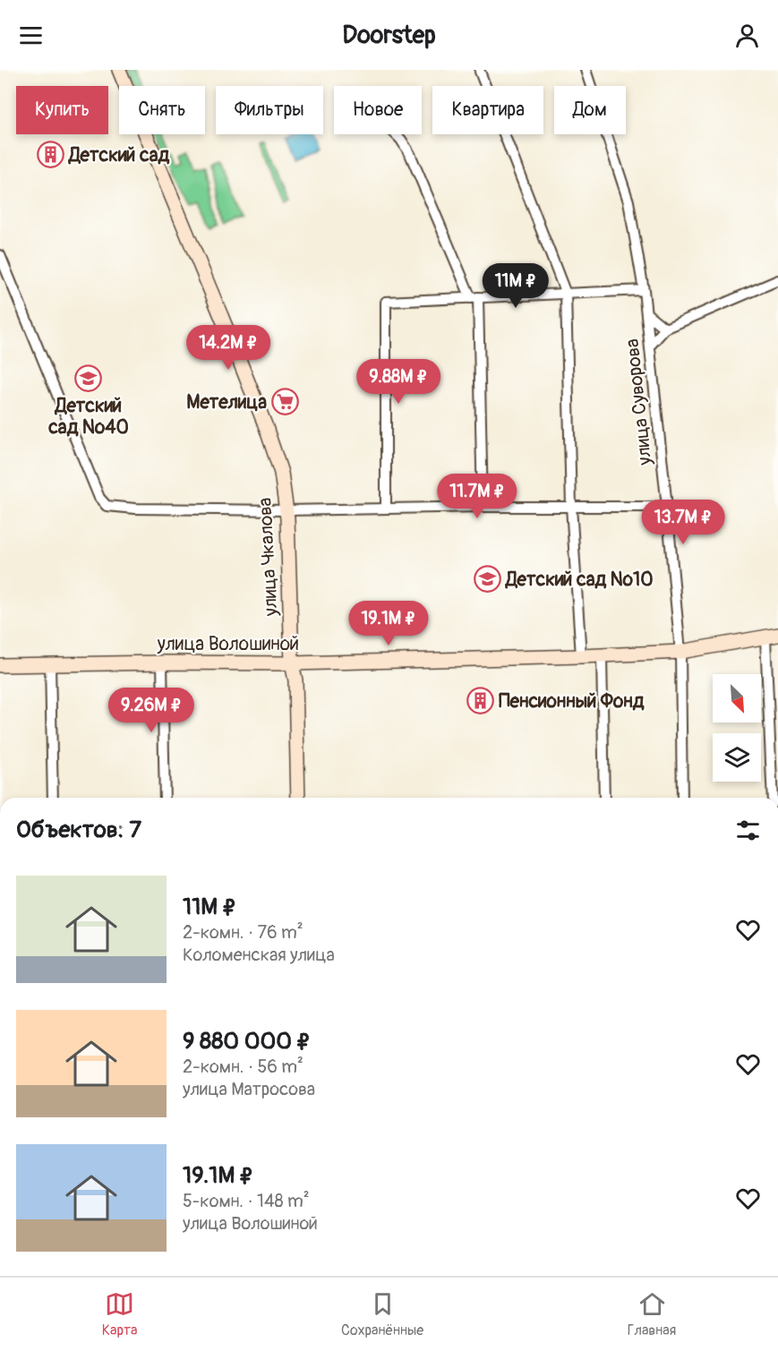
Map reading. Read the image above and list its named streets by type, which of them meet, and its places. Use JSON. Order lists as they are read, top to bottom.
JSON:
{
  "streets": {
    "street": ["улица Суворова", "улица Чкалова", "улица Волошиной"]
  },
  "crossings": [
    ["улица Суворова", "улица Волошиной"],
    ["улица Чкалова", "улица Волошиной"]
  ],
  "places": {
    "building": ["Детский сад", "Пенсионный Фонд"],
    "school or university": ["Детский сад №40", "Детский сад №10"],
    "supermarket": ["Метелица"]
  },
  "north": "bottom right",
  "page": {
    "header": "Doorstep",
    "chip": [
      "Купить",
      "Снять",
      "Фильтры",
      "Новое",
      "Квартира",
      "Дом"
    ],
    "price": [
      "11M ₽",
      "14.2M ₽",
      "9.88M ₽",
      "11.7M ₽",
      "13.7M ₽",
      "19.1M ₽",
      "9.26M ₽"
    ],
    "heading": "Объектов: 7",
    "list": [
      {
        "name": "11M ₽",
        "note": "2-комн. · 76 m² · Коломенская улица"
      },
      {
        "name": "9 880 000 ₽",
        "note": "2-комн. · 56 m² · улица Матросова"
      },
      {
        "name": "19.1M ₽",
        "note": "5-комн. · 148 m² · улица Волошиной"
      }
    ],
    "tabs": ["Карта", "Сохранённые", "Главная"]
  }
}
